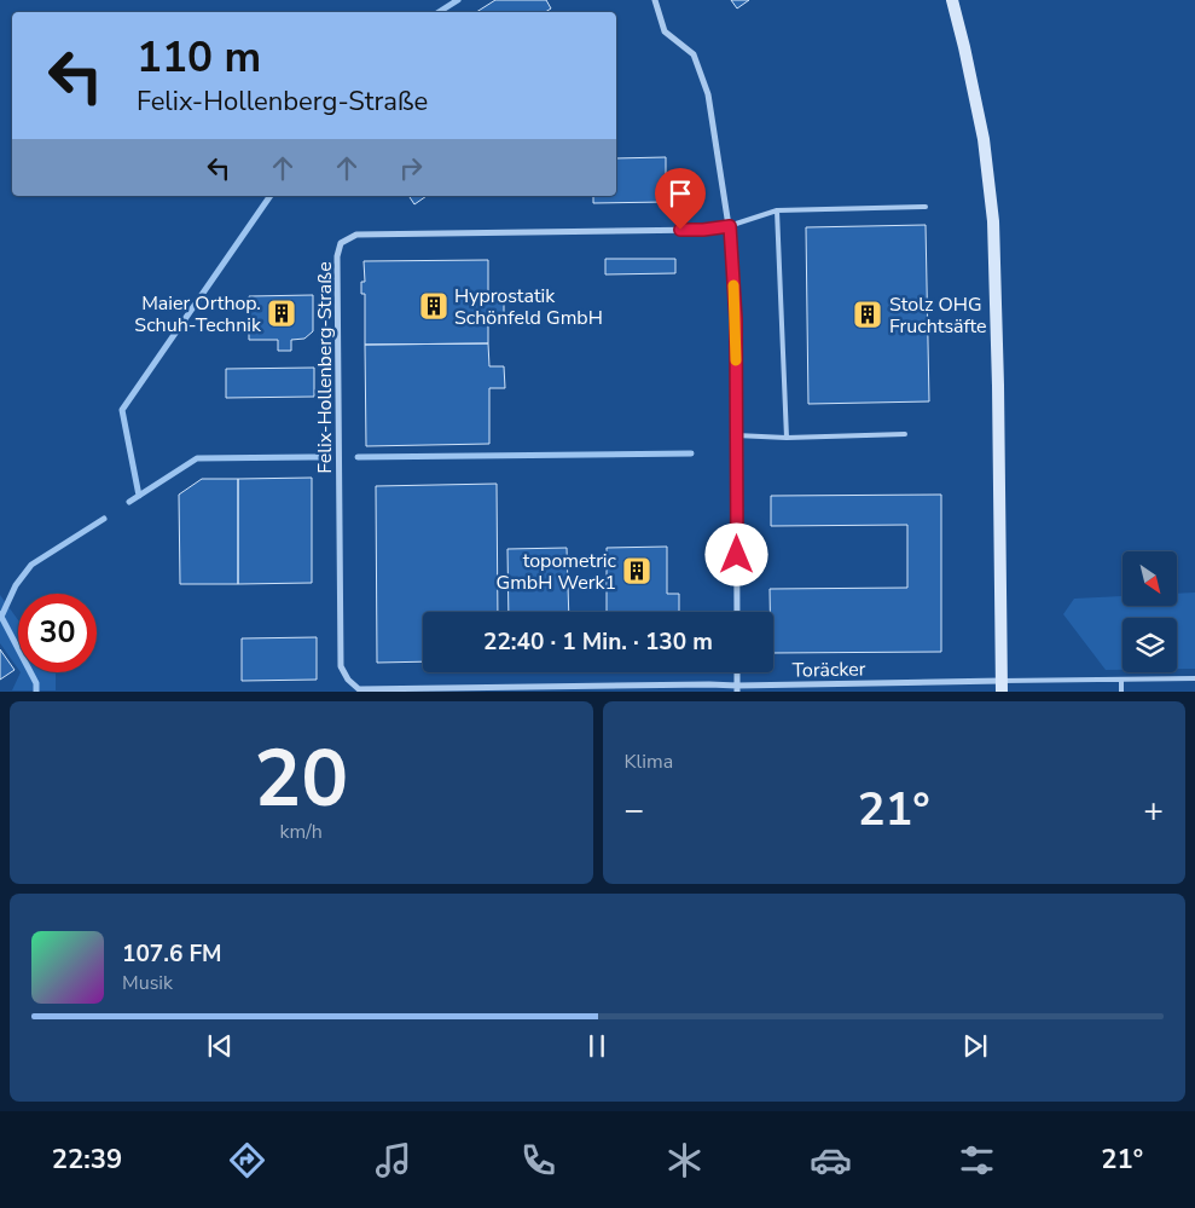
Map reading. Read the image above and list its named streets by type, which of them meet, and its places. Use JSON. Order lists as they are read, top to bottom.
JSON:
{
  "streets": {
    "street": ["Felix-Hollenberg-Straße", "Toräcker"]
  },
  "crossings": [
    ["Felix-Hollenberg-Straße", "Toräcker"]
  ],
  "places": {
    "building": [
      "Hyprostatik Schönfeld GmbH",
      "Maier Orthop. Schuh-Technik",
      "Stolz OHG Fruchtsäfte",
      "topometric GmbH Werk1"
    ]
  },
  "north": "bottom right",
  "page": {
    "turn": ["110 m", "Felix-Hollenberg-Straße"],
    "limit": "30",
    "trip": "22:40 · 1 Min. · 130 m",
    "tile": [
      ["20", "km/h"],
      "Klima"
    ],
    "heat": ["−", "21°", "+"],
    "song": ["107.6 FM", "Musik"],
    "tabs": ["22:39", "21°"]
  }
}
